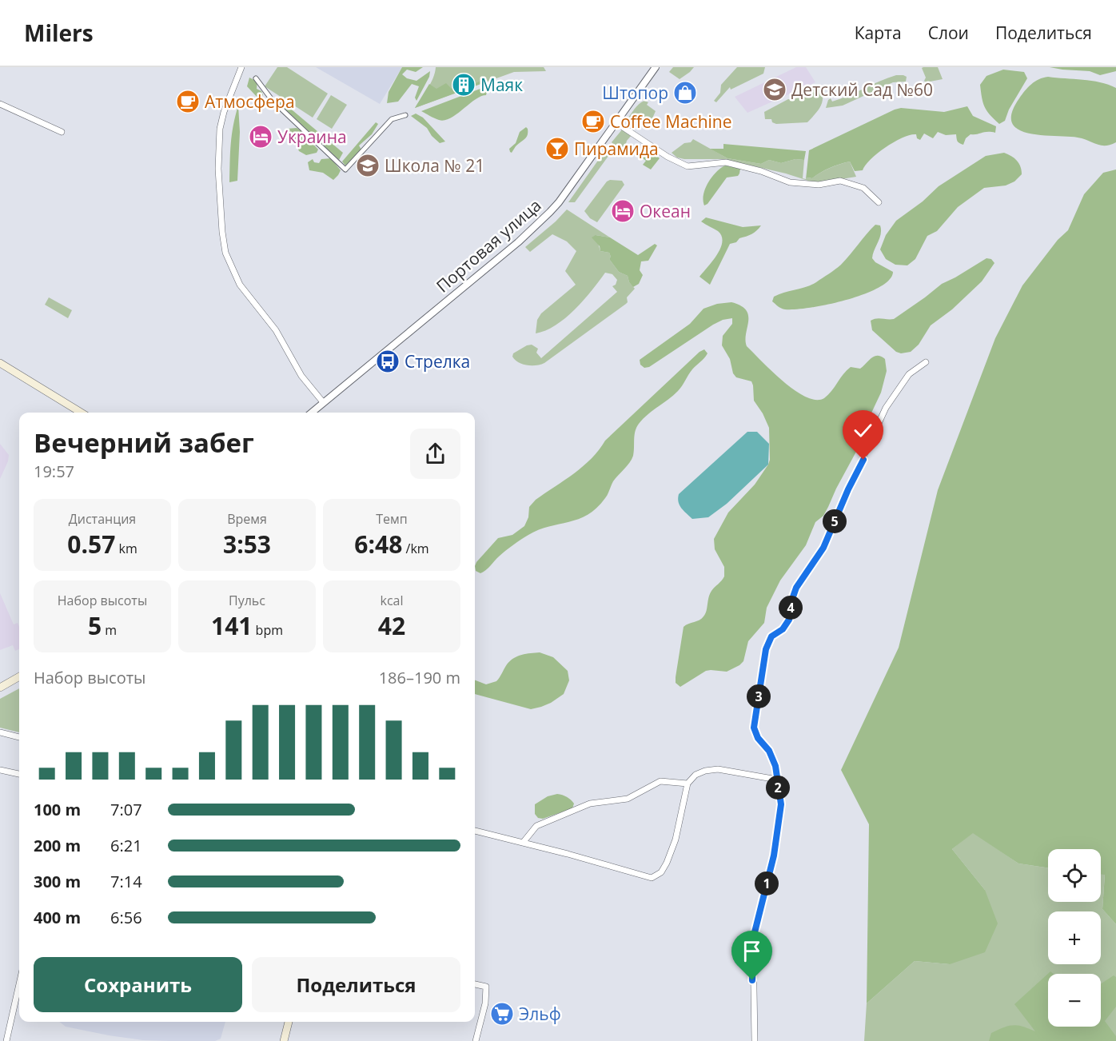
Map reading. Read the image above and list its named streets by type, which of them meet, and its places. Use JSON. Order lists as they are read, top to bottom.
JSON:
{
  "streets": {
    "street": ["Портовая улица"]
  },
  "places": {
    "building": ["Маяк"],
    "school or university": ["Детский Сад №60", "Школа № 21"],
    "shop": ["Штопор"],
    "cafe": ["Атмосфера", "Coffee Machine"],
    "hotel": ["Украина", "Океан"],
    "bar": ["Пирамида"],
    "bus stop": ["Стрелка"],
    "supermarket": ["Эльф"]
  },
  "page": {
    "header": "Milers",
    "nav": ["Карта", "Слои", "Поделиться"],
    "heading": ["Вечерний забег", "19:57"],
    "stats": [
      ["Дистанция", "0.57 km"],
      ["Время", "3:53"],
      ["Темп", "6:48 /km"],
      ["Набор высоты", "5 m"],
      ["Пульс", "141 bpm"],
      ["kcal", "42"]
    ],
    "pins": [
      "5",
      "4",
      "3",
      "2",
      "1"
    ],
    "chart": ["Набор высоты", "186–190 m"],
    "list": [
      {
        "name": "100 m",
        "note": "7:07"
      },
      {
        "name": "200 m",
        "note": "6:21"
      },
      {
        "name": "300 m",
        "note": "7:14"
      },
      {
        "name": "400 m",
        "note": "6:56"
      }
    ],
    "map_buttons": ["+", "−"],
    "buttons": ["Сохранить", "Поделиться"]
  }
}
